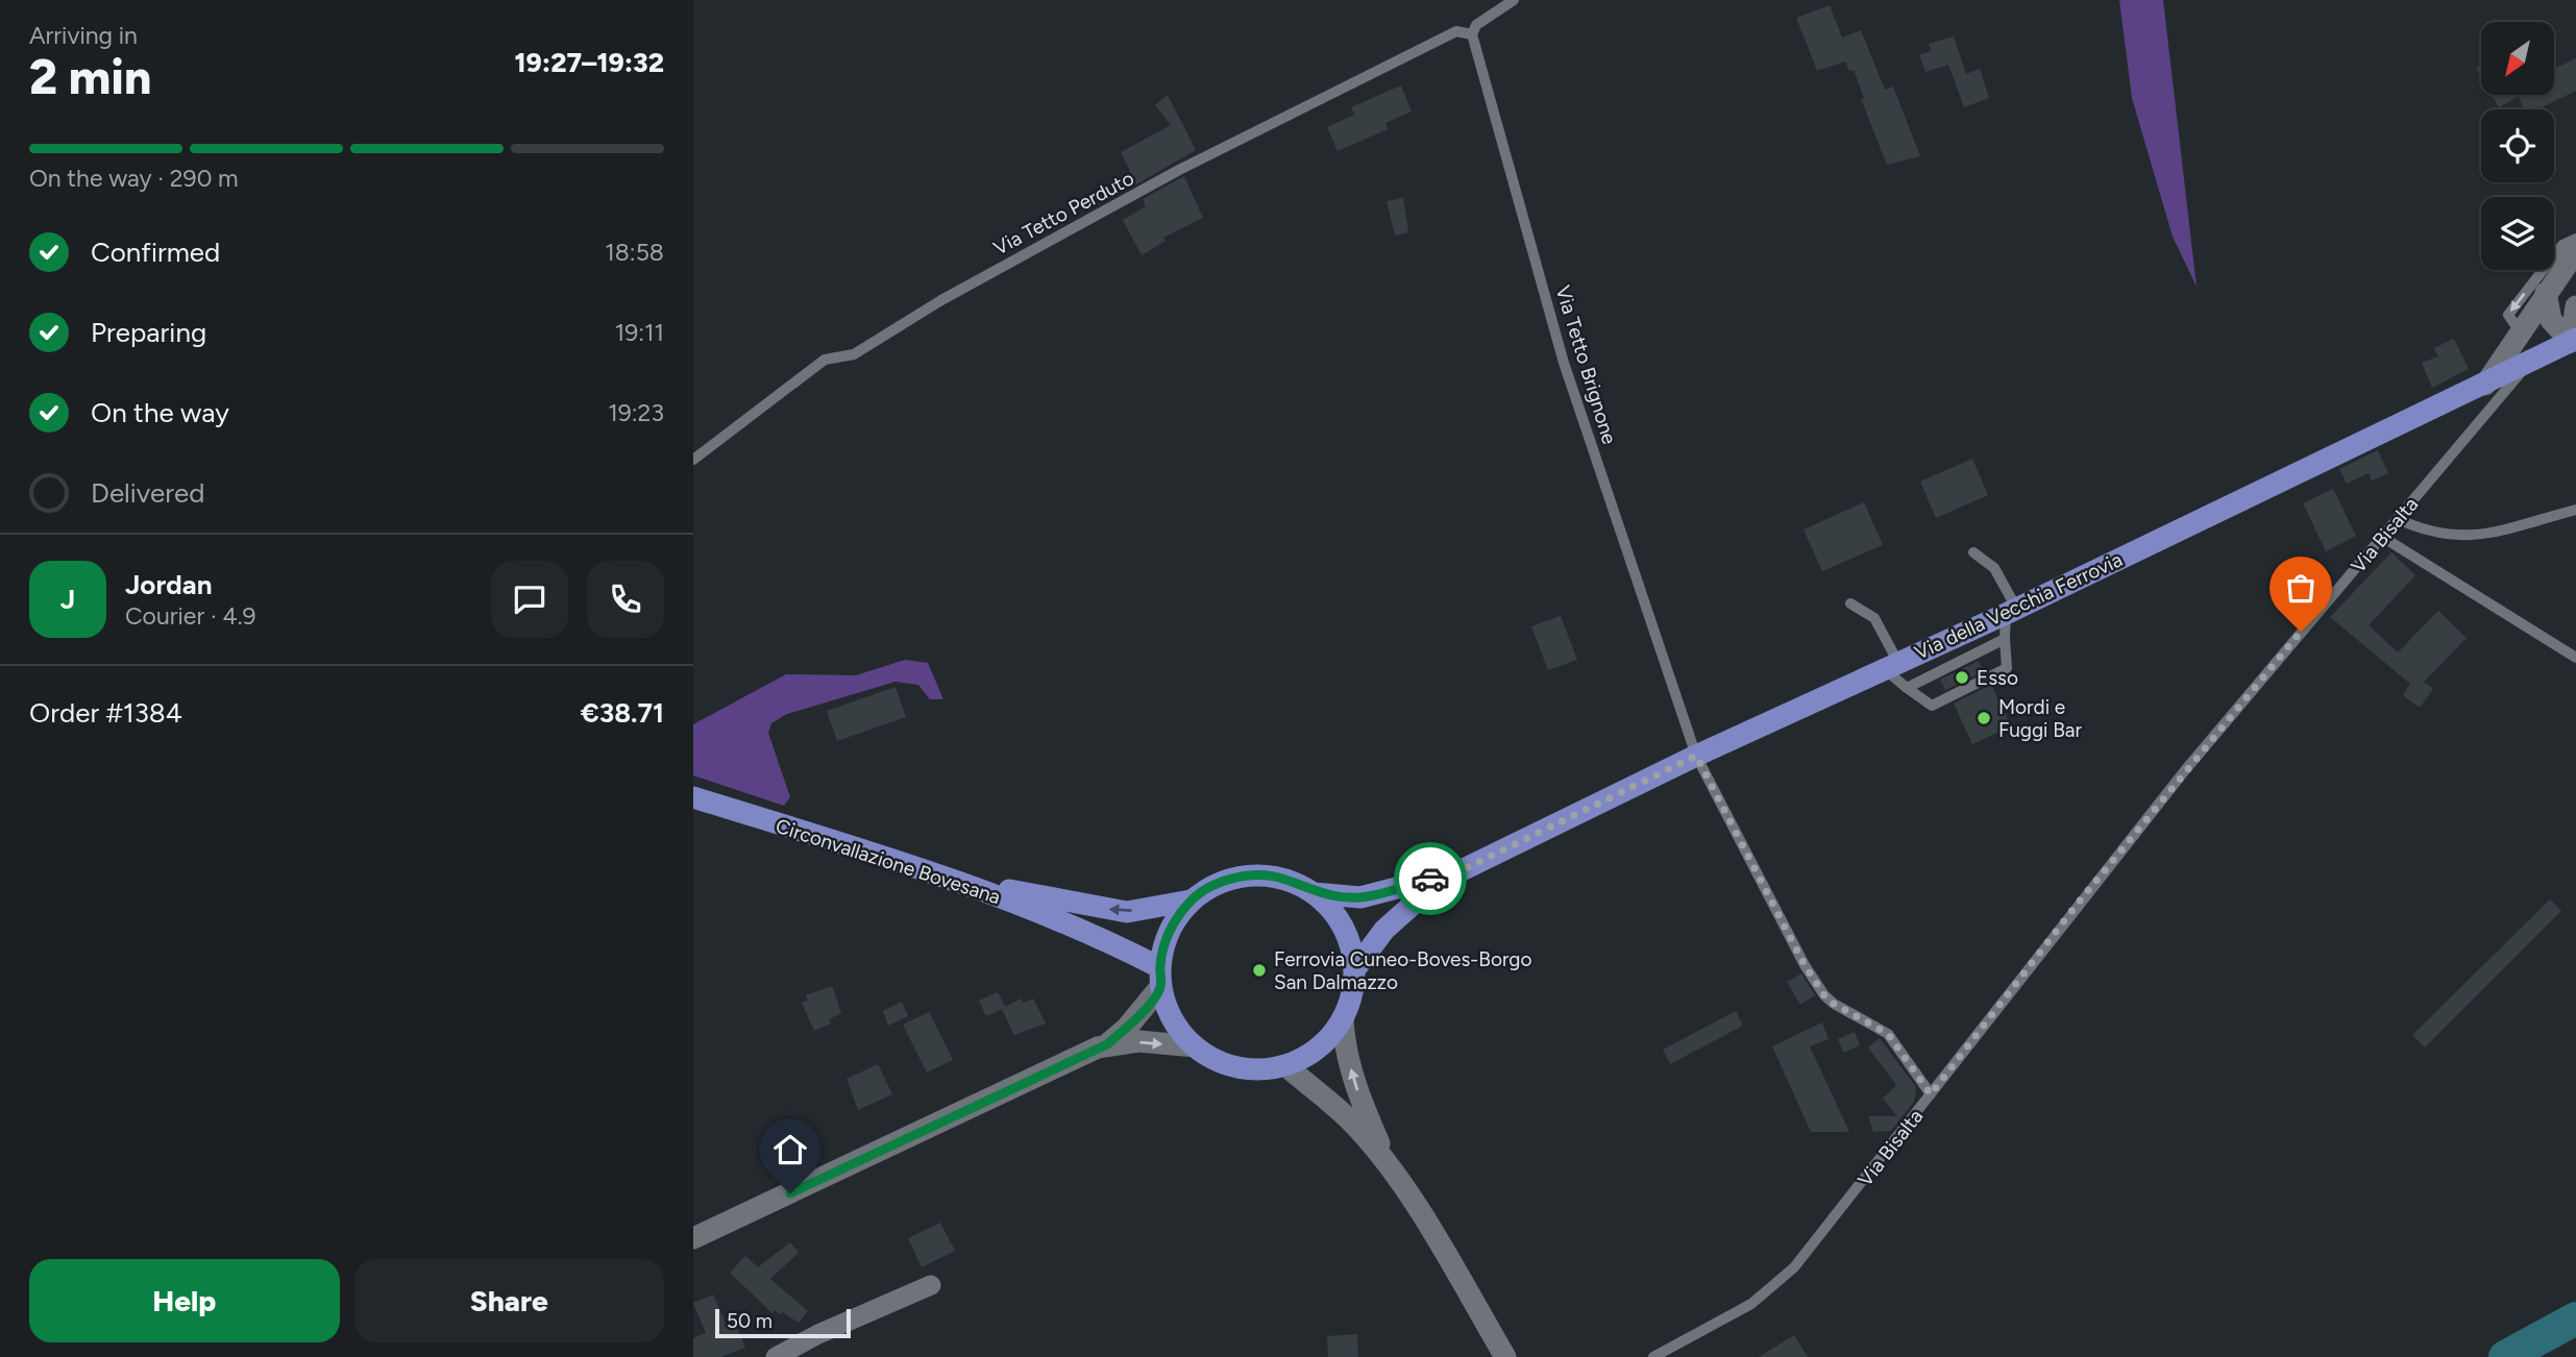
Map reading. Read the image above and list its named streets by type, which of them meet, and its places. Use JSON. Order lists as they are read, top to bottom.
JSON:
{
  "streets": {
    "main road": ["Via della Vecchia Ferrovia", "Circonvallazione Bovesana"],
    "lane": ["Via Tetto Perduto", "Via Tetto Brignone", "Via Bisalta"]
  },
  "crossings": [
    ["Via Tetto Perduto", "Via Tetto Brignone"],
    ["Via Tetto Brignone", "Via Bisalta"],
    ["Via Tetto Brignone", "Via della Vecchia Ferrovia"],
    ["Via Bisalta", "Via della Vecchia Ferrovia"],
    ["Via della Vecchia Ferrovia", "Circonvallazione Bovesana"]
  ],
  "places": ["Esso", "Mordi e Fuggi Bar", "Ferrovia Cuneo-Boves-Borgo San Dalmazzo"],
  "scale_bar": "50 m",
  "north": "bottom left",
  "page": {
    "heading": ["2 min", "Arriving in", "19:27–19:32"],
    "panel": [
      "Jordan",
      "Courier · 4.9",
      "Order #1384",
      "€38.71"
    ],
    "bar": "On the way · 290 m",
    "list": [
      ["Confirmed", "18:58"],
      ["Preparing", "19:11"],
      ["On the way", "19:23"],
      "Delivered"
    ],
    "round": "J",
    "buttons": ["Help", "Share"],
    "scale": "50 m"
  }
}
